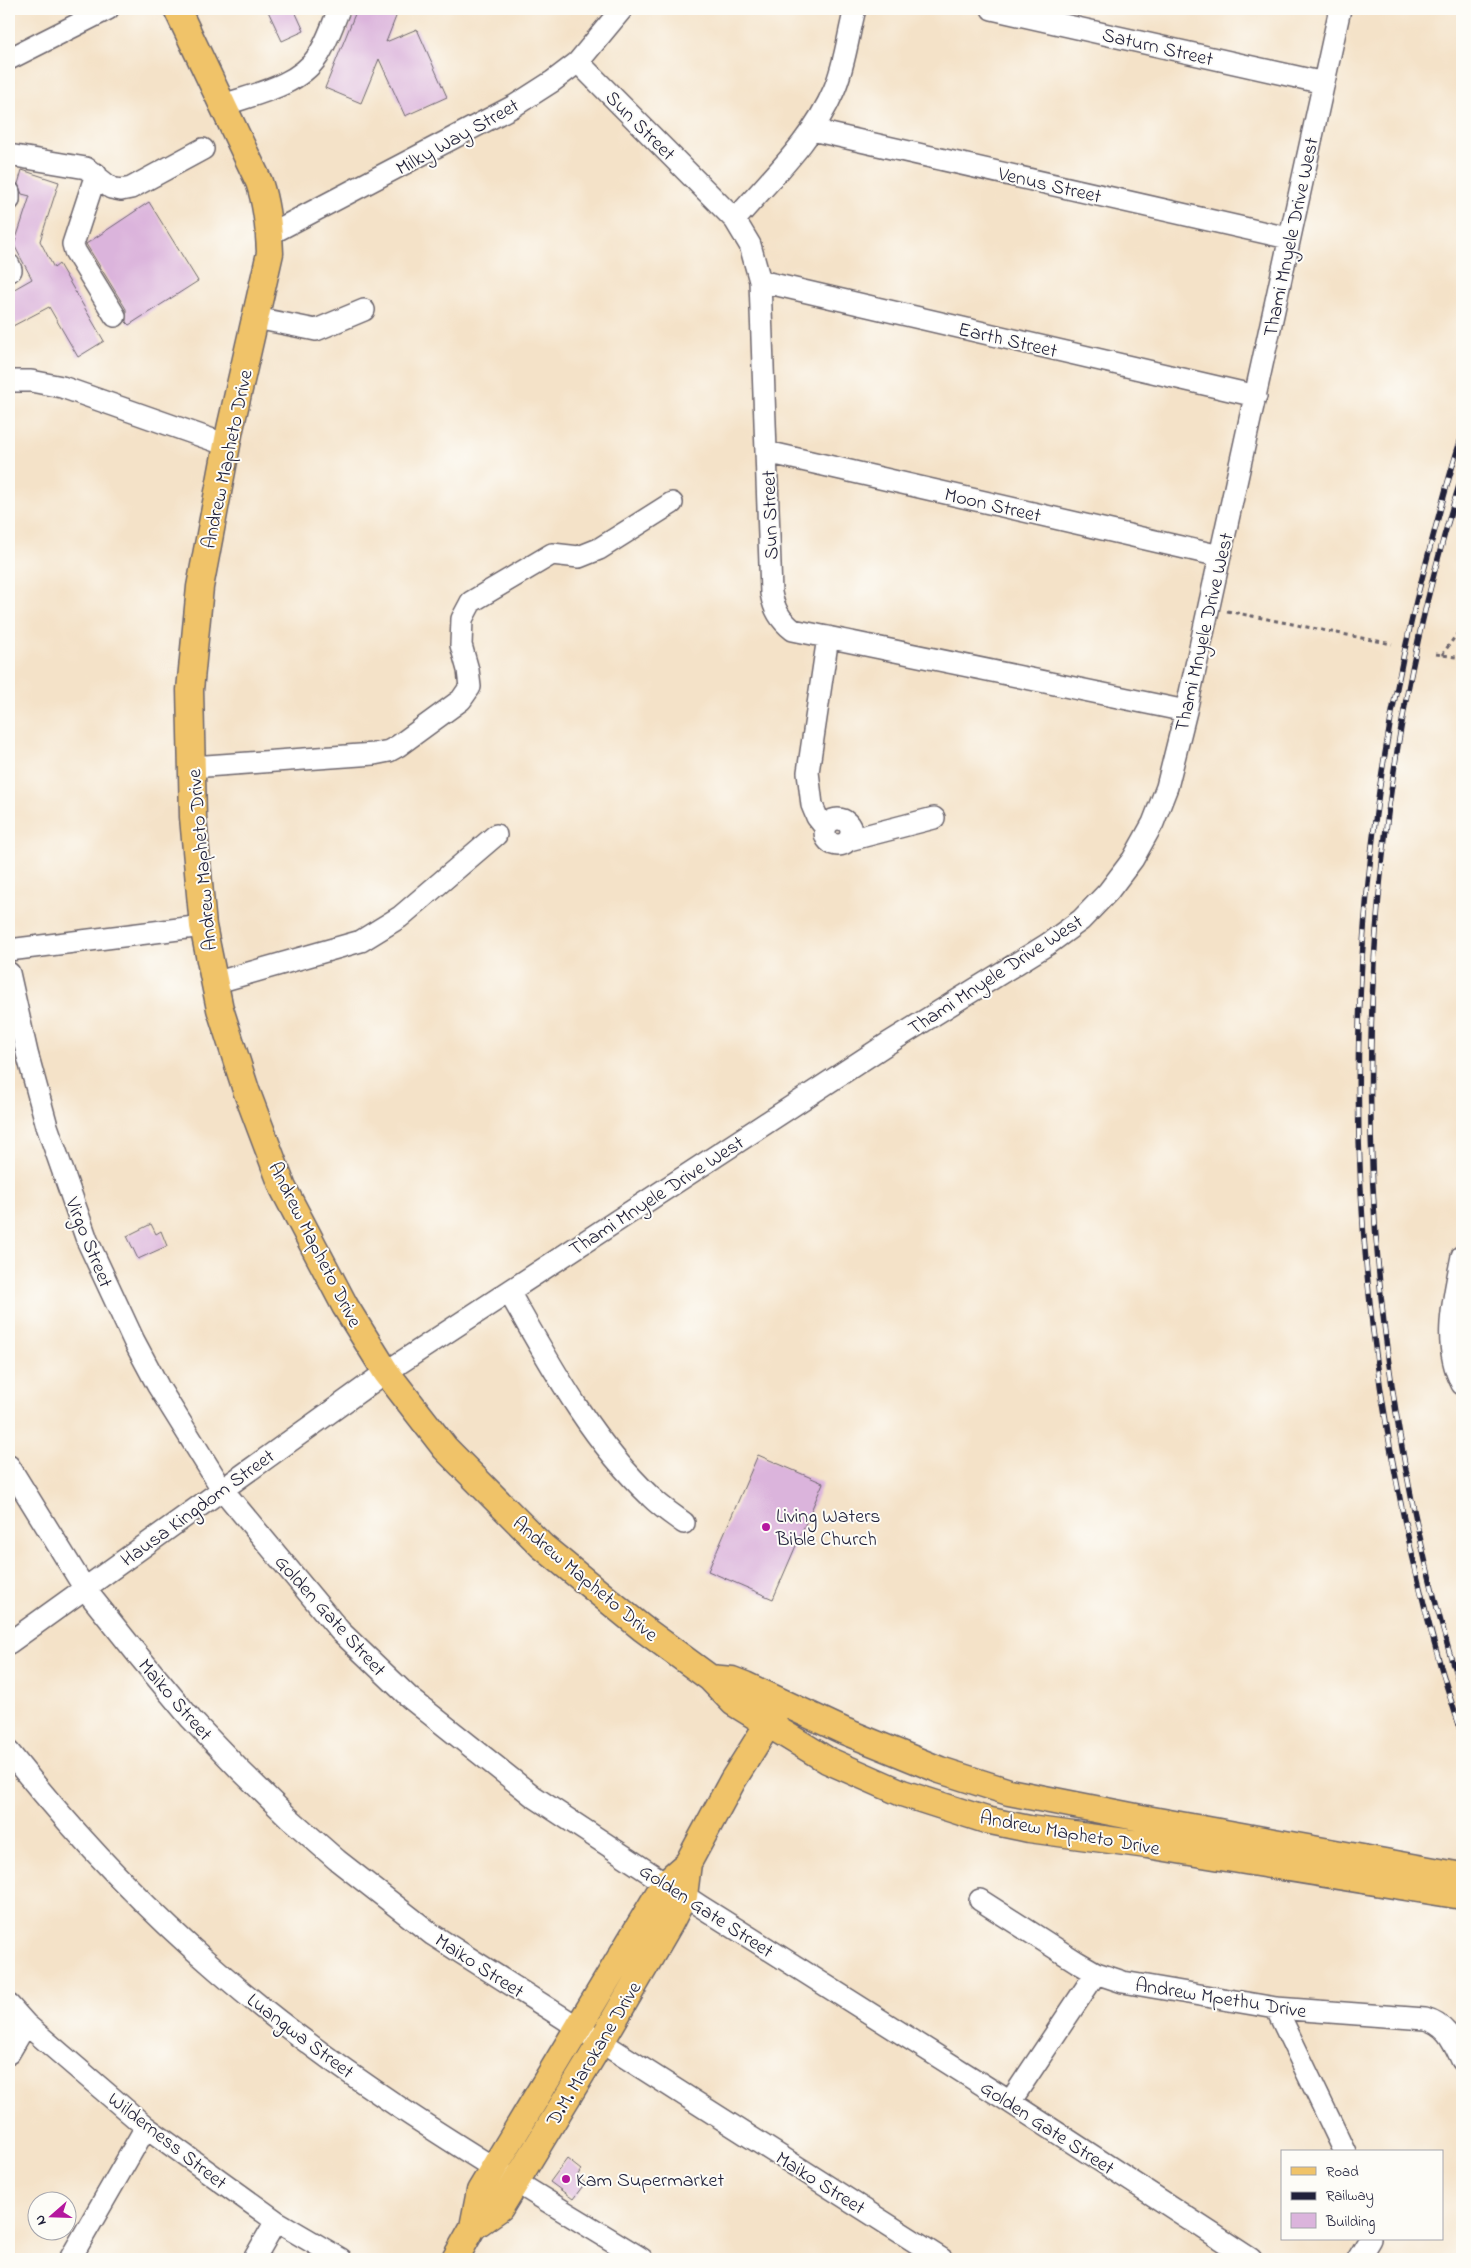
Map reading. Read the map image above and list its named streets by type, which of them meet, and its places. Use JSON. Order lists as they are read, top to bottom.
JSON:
{
  "streets": {
    "main road": ["Andrew Mapheto Drive", "D.M. Marokane Drive"],
    "street": [
      "Saturn Street",
      "Sun Street",
      "Milky Way Street",
      "Venus Street",
      "Thami Mnyele Drive West",
      "Earth Street",
      "Moon Street",
      "Virgo Street",
      "Hausa Kingdom Street",
      "Golden Gate Street",
      "Maiko Street",
      "Andrew Mpethu Drive",
      "Luangwa Street",
      "Wilderness Street"
    ]
  },
  "crossings": [
    ["Saturn Street", "Thami Mnyele Drive West"],
    ["Sun Street", "Milky Way Street"],
    ["Sun Street", "Thami Mnyele Drive West"],
    ["Sun Street", "Earth Street"],
    ["Sun Street", "Moon Street"],
    ["Milky Way Street", "Andrew Mapheto Drive"],
    ["Venus Street", "Thami Mnyele Drive West"],
    ["Thami Mnyele Drive West", "Earth Street"],
    ["Thami Mnyele Drive West", "Andrew Mapheto Drive"],
    ["Thami Mnyele Drive West", "Moon Street"],
    ["Thami Mnyele Drive West", "Hausa Kingdom Street"],
    ["Andrew Mapheto Drive", "Hausa Kingdom Street"],
    ["Andrew Mapheto Drive", "D.M. Marokane Drive"],
    ["Virgo Street", "Hausa Kingdom Street"],
    ["Virgo Street", "Golden Gate Street"],
    ["Hausa Kingdom Street", "Golden Gate Street"],
    ["Hausa Kingdom Street", "Maiko Street"],
    ["Golden Gate Street", "D.M. Marokane Drive"],
    ["Maiko Street", "D.M. Marokane Drive"],
    ["Luangwa Street", "D.M. Marokane Drive"]
  ],
  "places": ["Living Waters Bible Church", "Kam Supermarket"],
  "legend": ["Road", "Railway", "Building"],
  "north": "left"
}
